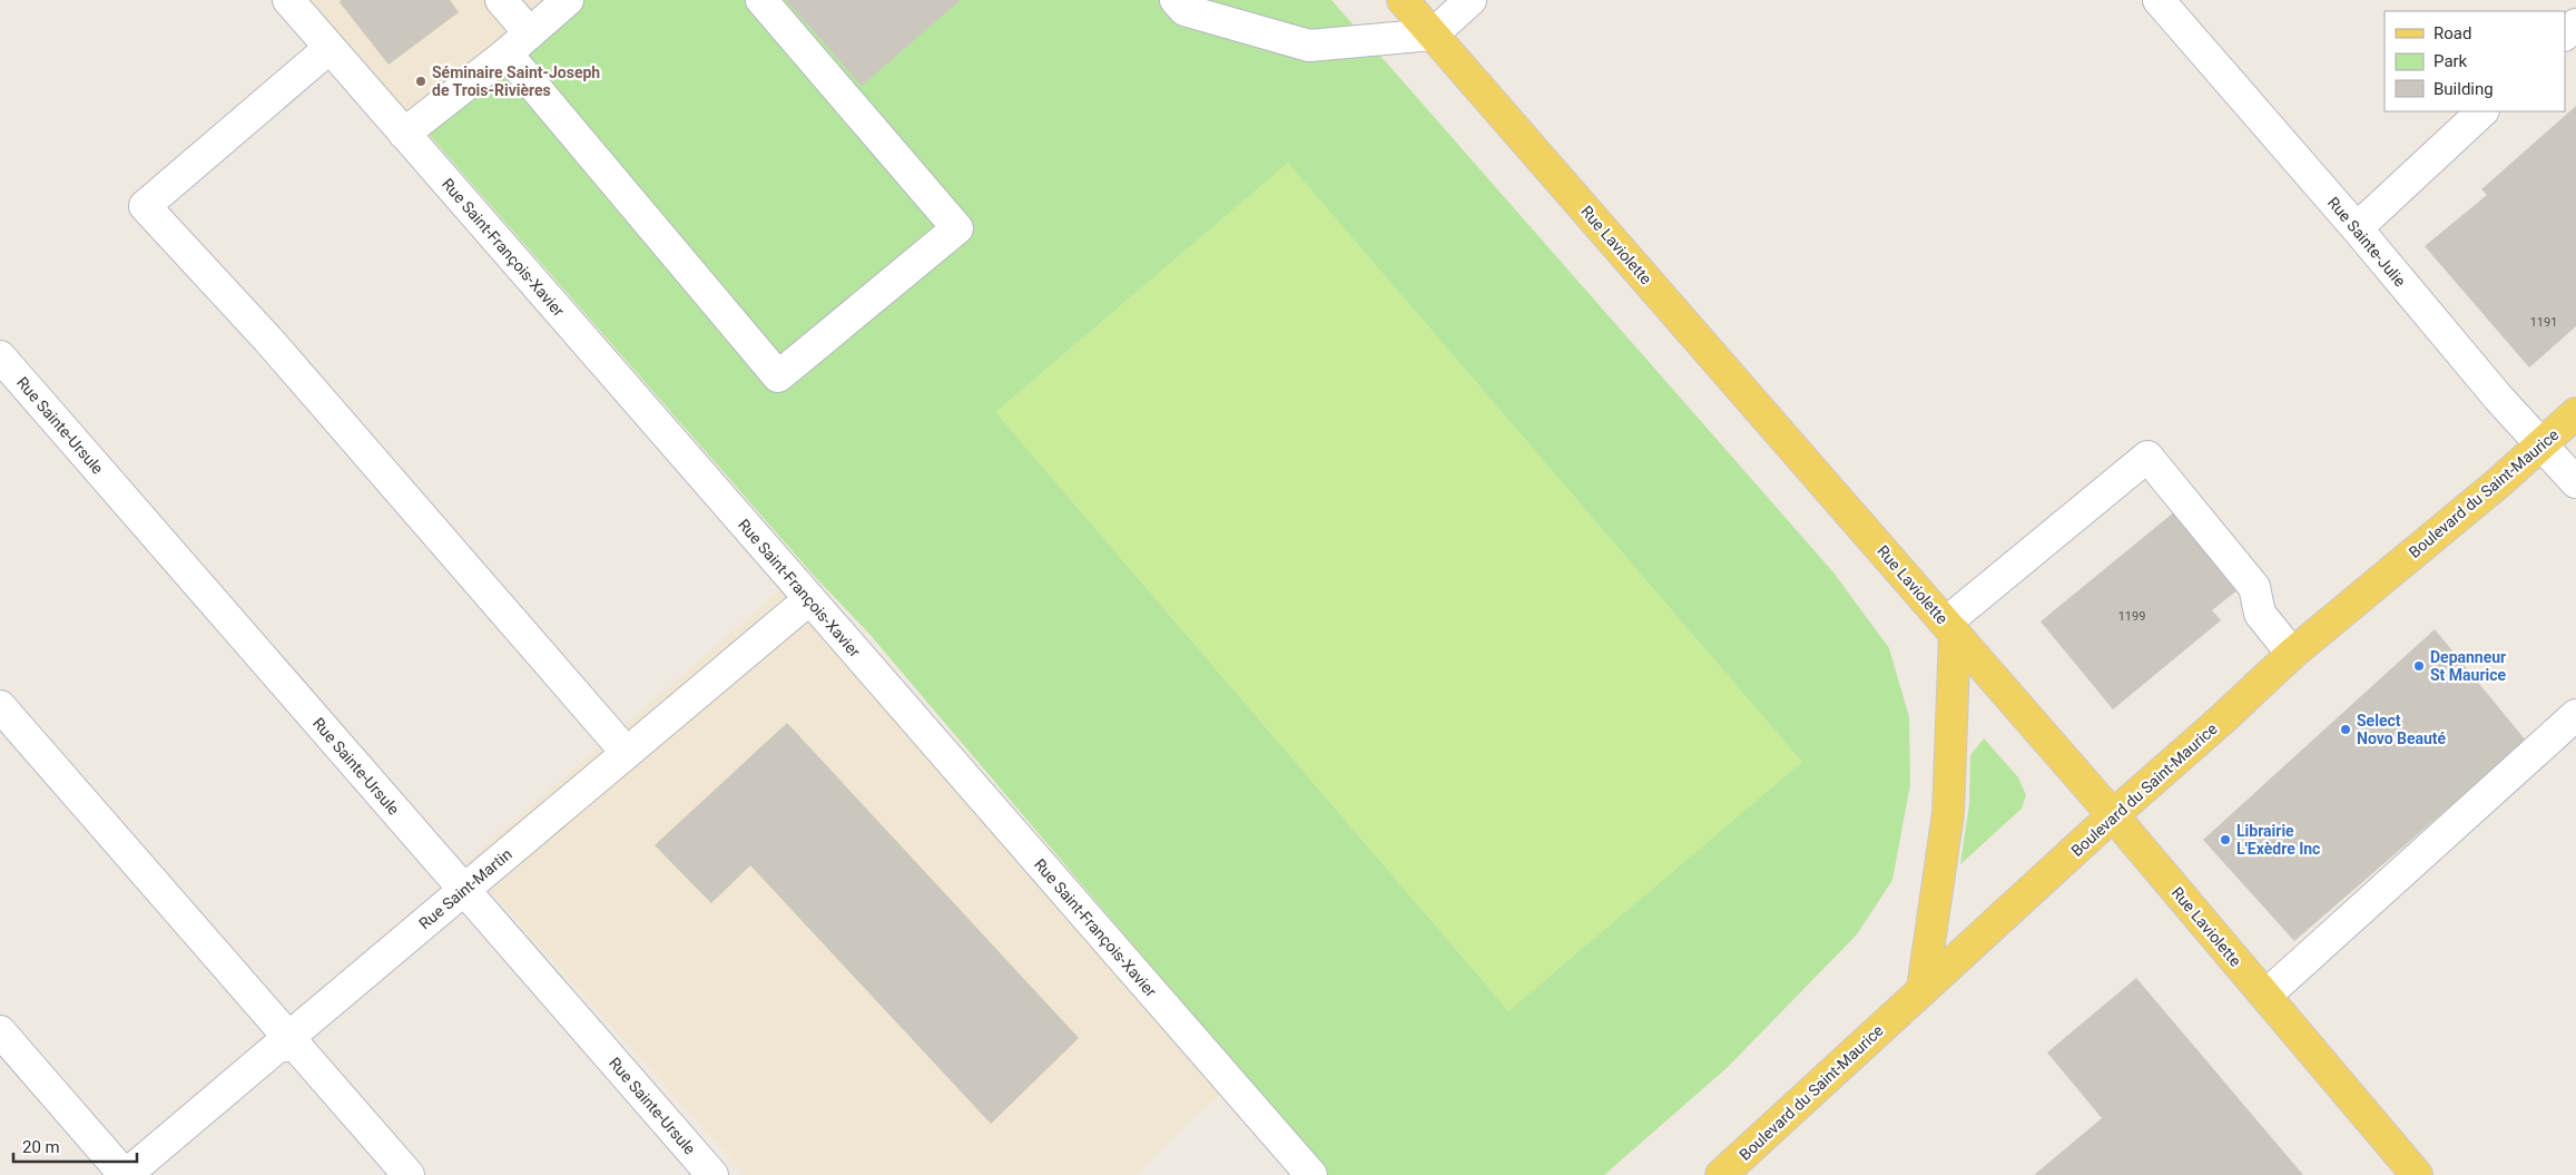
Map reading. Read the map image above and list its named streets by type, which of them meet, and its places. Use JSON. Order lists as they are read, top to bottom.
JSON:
{
  "streets": {
    "main road": ["Rue Laviolette", "Boulevard du Saint-Maurice"],
    "street": [
      "Rue Sainte-Julie",
      "Rue Saint-François-Xavier",
      "Rue Sainte-Ursule",
      "Rue Saint-Martin"
    ]
  },
  "crossings": [
    ["Rue Sainte-Julie", "Boulevard du Saint-Maurice"],
    ["Rue Laviolette", "Boulevard du Saint-Maurice"],
    ["Rue Saint-François-Xavier", "Rue Saint-Martin"],
    ["Rue Sainte-Ursule", "Rue Saint-Martin"]
  ],
  "places": [
    "Séminaire Saint-Joseph de Trois‑Rivières",
    "Depanneur St Maurice",
    "Select Novo Beauté",
    "Librairie L'Exèdre Inc"
  ],
  "house_numbers": ["1191", "1199"],
  "legend": ["Road", "Park", "Building"],
  "scale_bar": "20 m"
}
